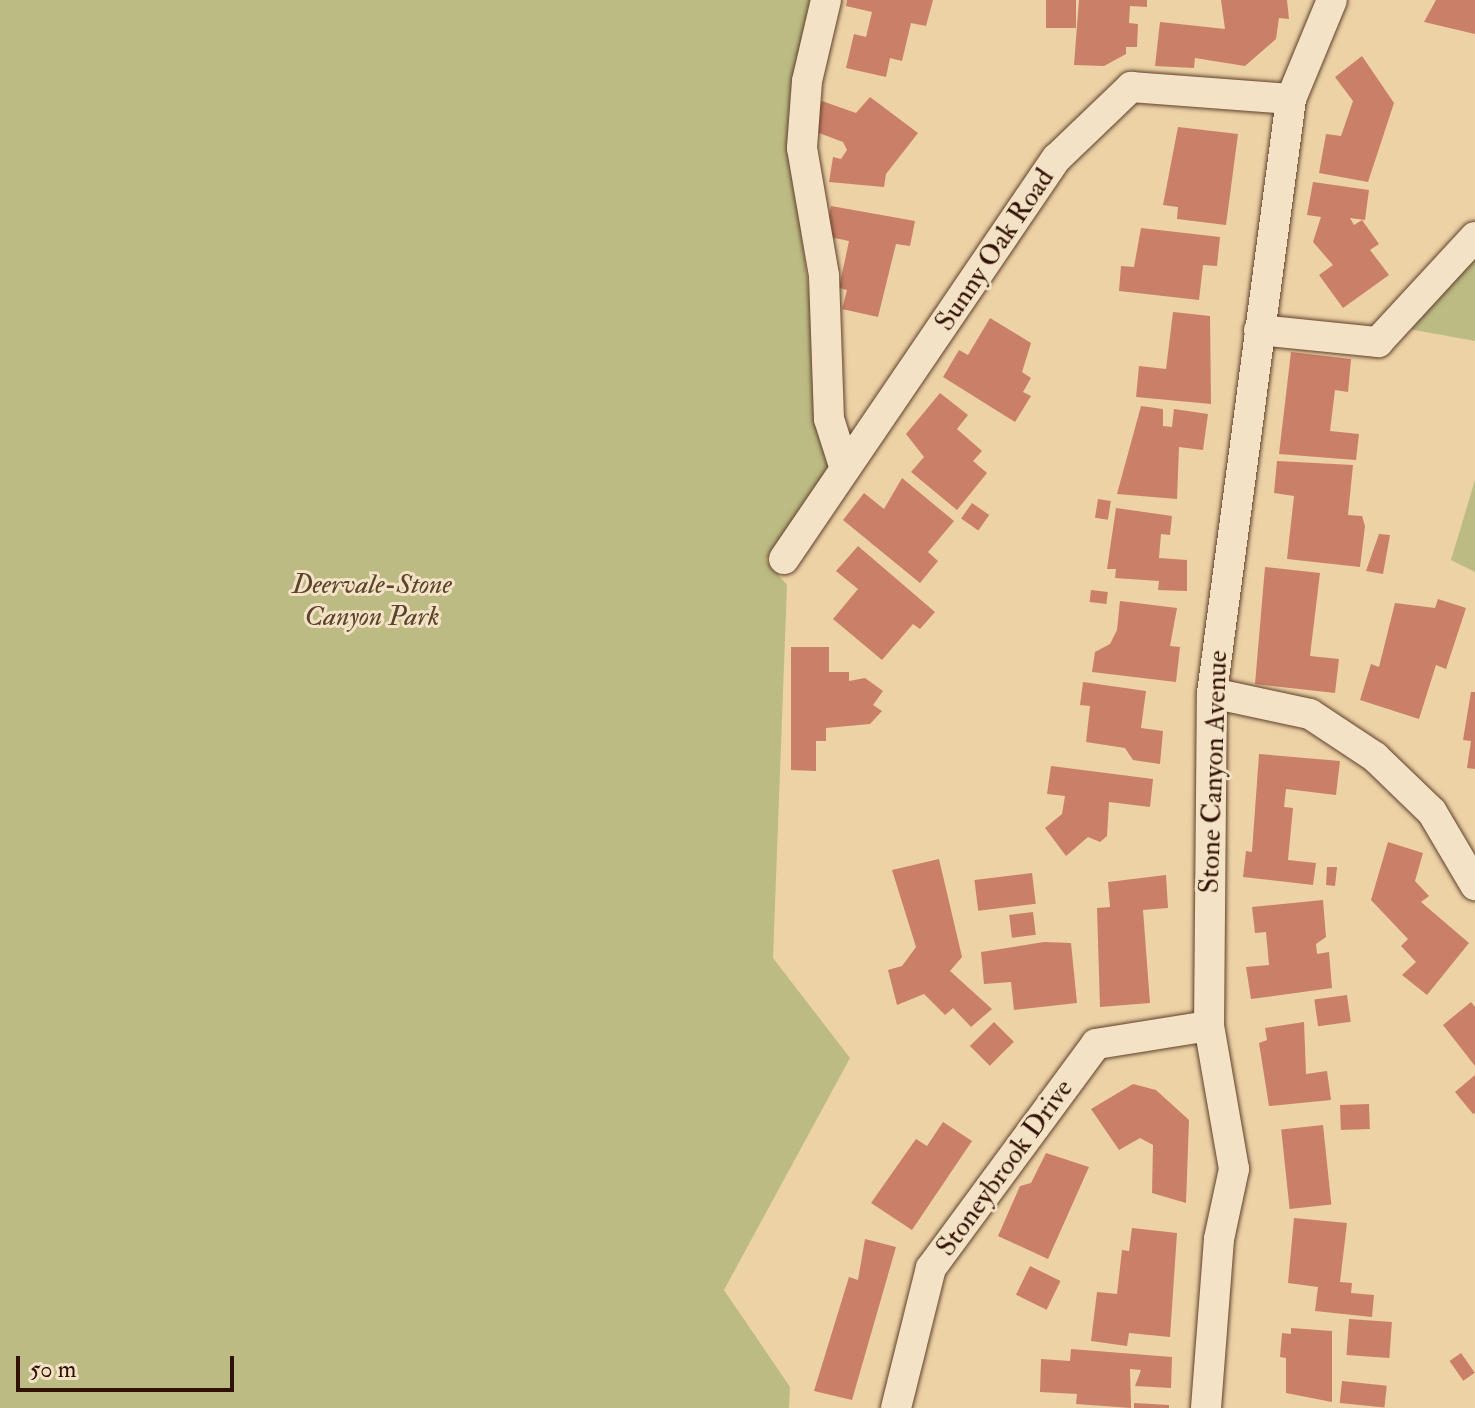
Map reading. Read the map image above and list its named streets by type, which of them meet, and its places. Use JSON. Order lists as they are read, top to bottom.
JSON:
{
  "streets": {
    "street": ["Sunny Oak Road", "Stone Canyon Avenue", "Stoneybrook Drive"]
  },
  "crossings": [
    ["Sunny Oak Road", "Stone Canyon Avenue"],
    ["Stone Canyon Avenue", "Stoneybrook Drive"]
  ],
  "parks": ["Deervale-Stone Canyon Park"],
  "scale_bar": "50 m"
}
